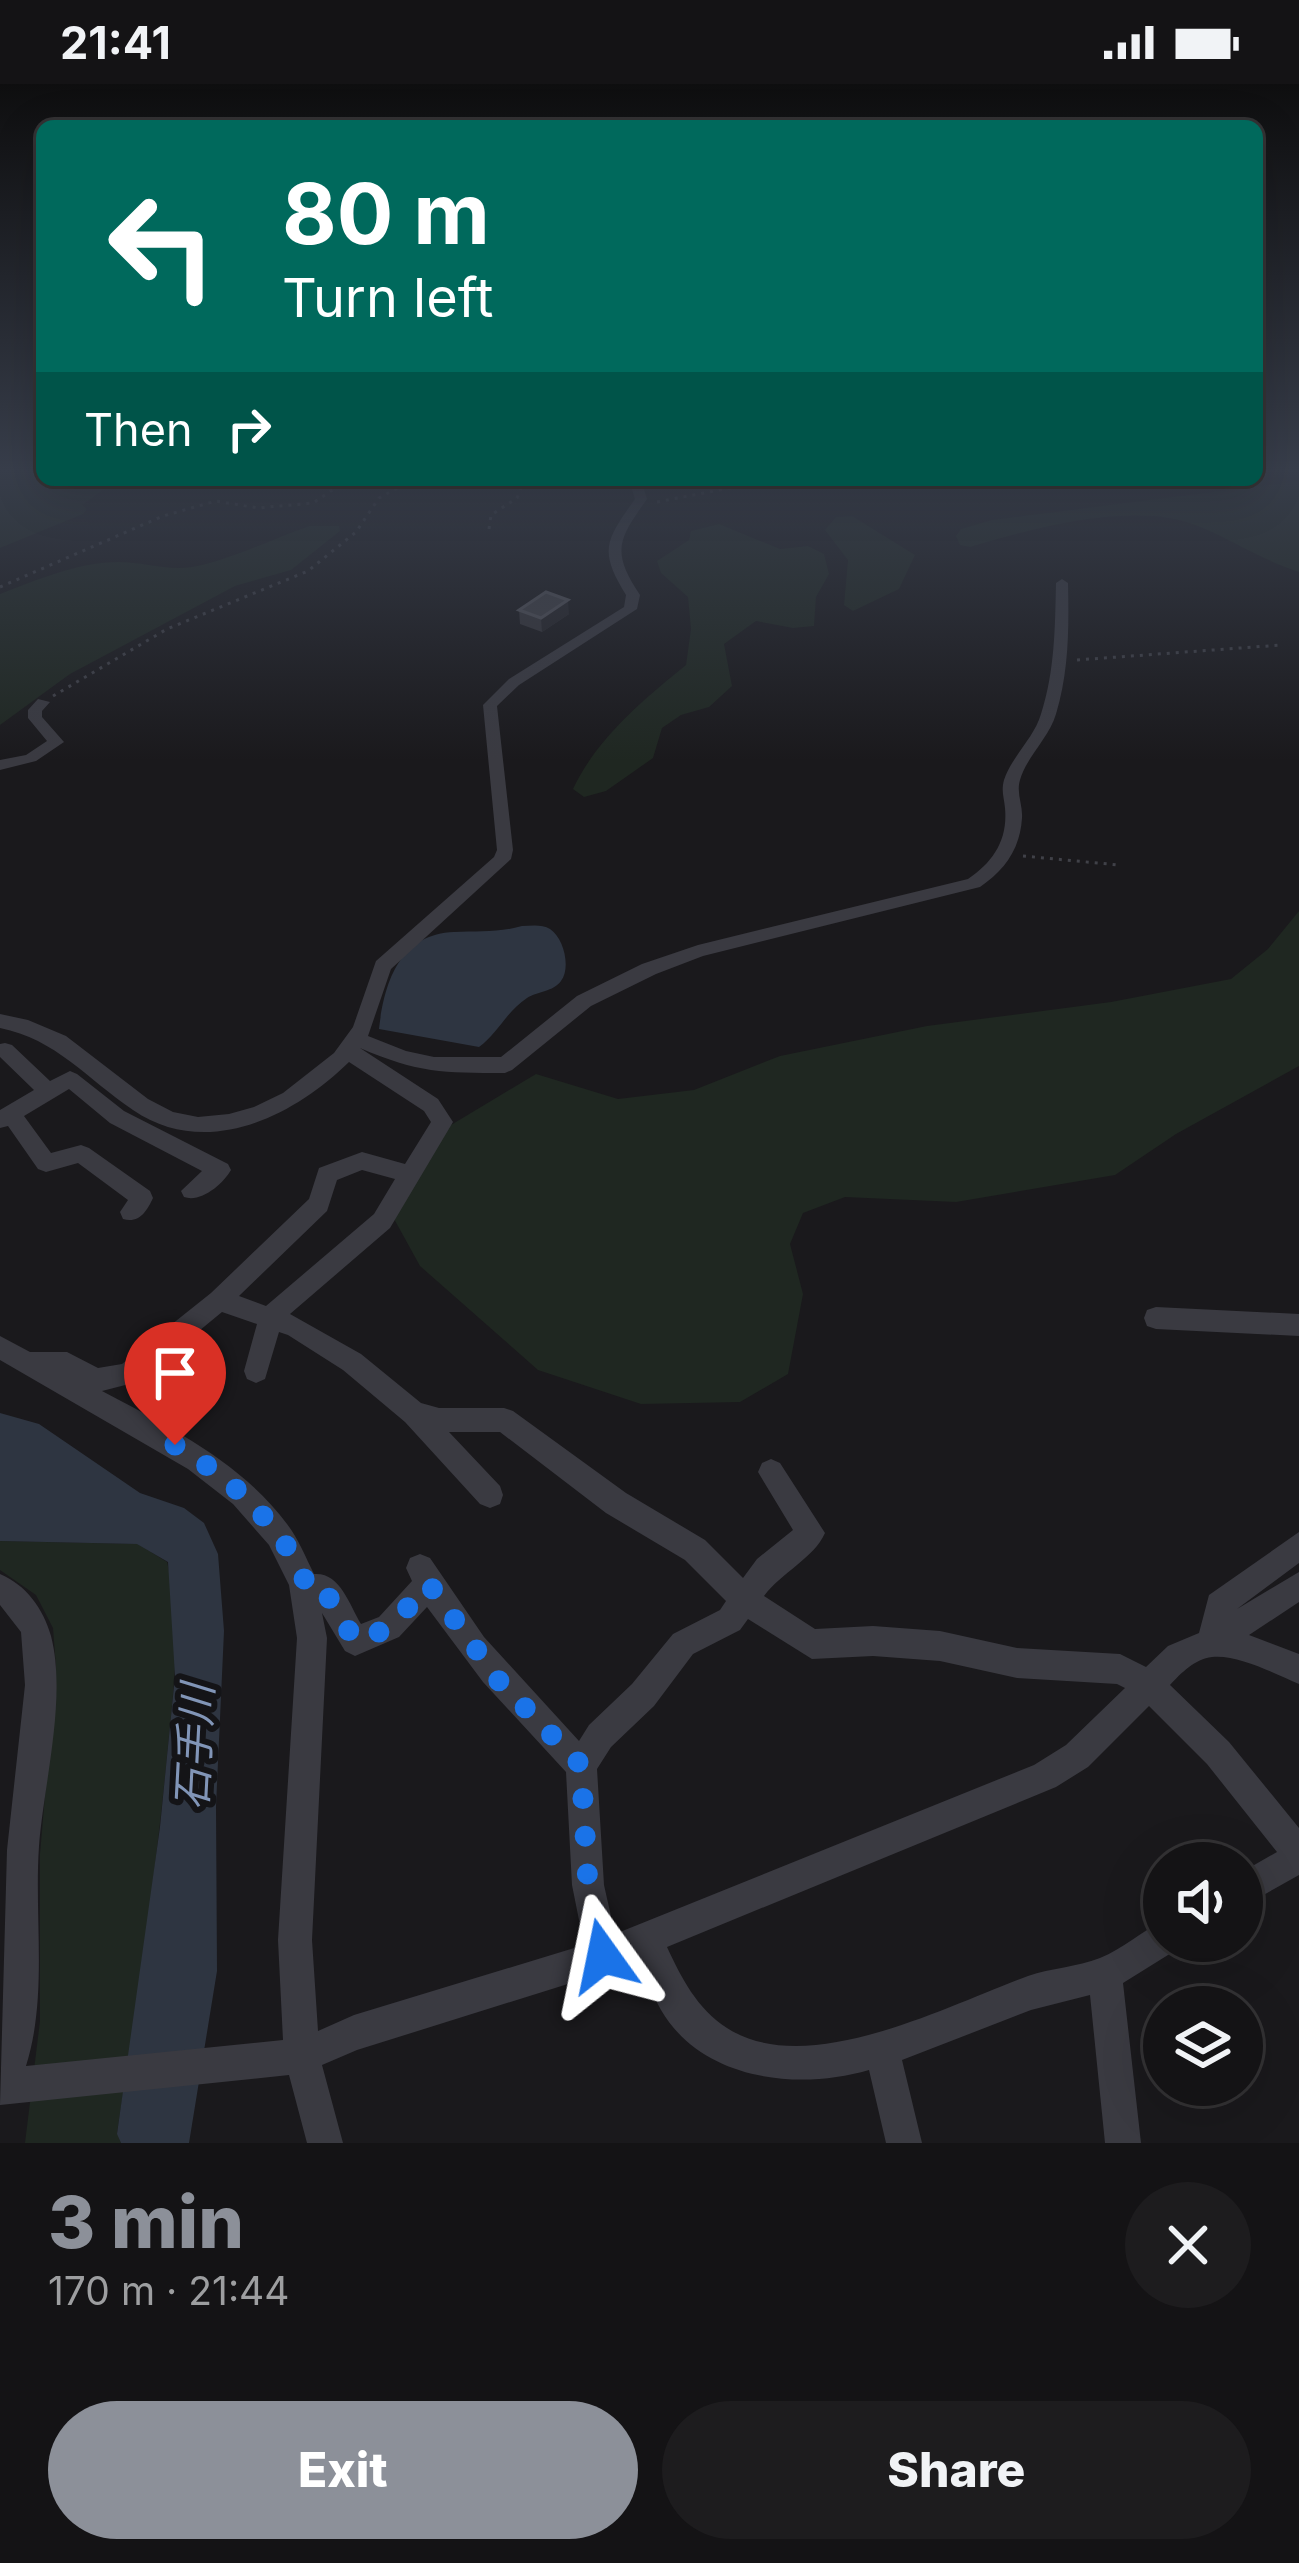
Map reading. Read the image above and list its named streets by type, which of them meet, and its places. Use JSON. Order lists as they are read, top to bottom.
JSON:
{
  "water": ["石手川"],
  "page": {
    "status": "21:41",
    "turn": ["80 m", "Turn left"],
    "then": "Then",
    "heading": ["3 min", "170 m · 21:44"],
    "buttons": ["Exit", "Share"]
  }
}
